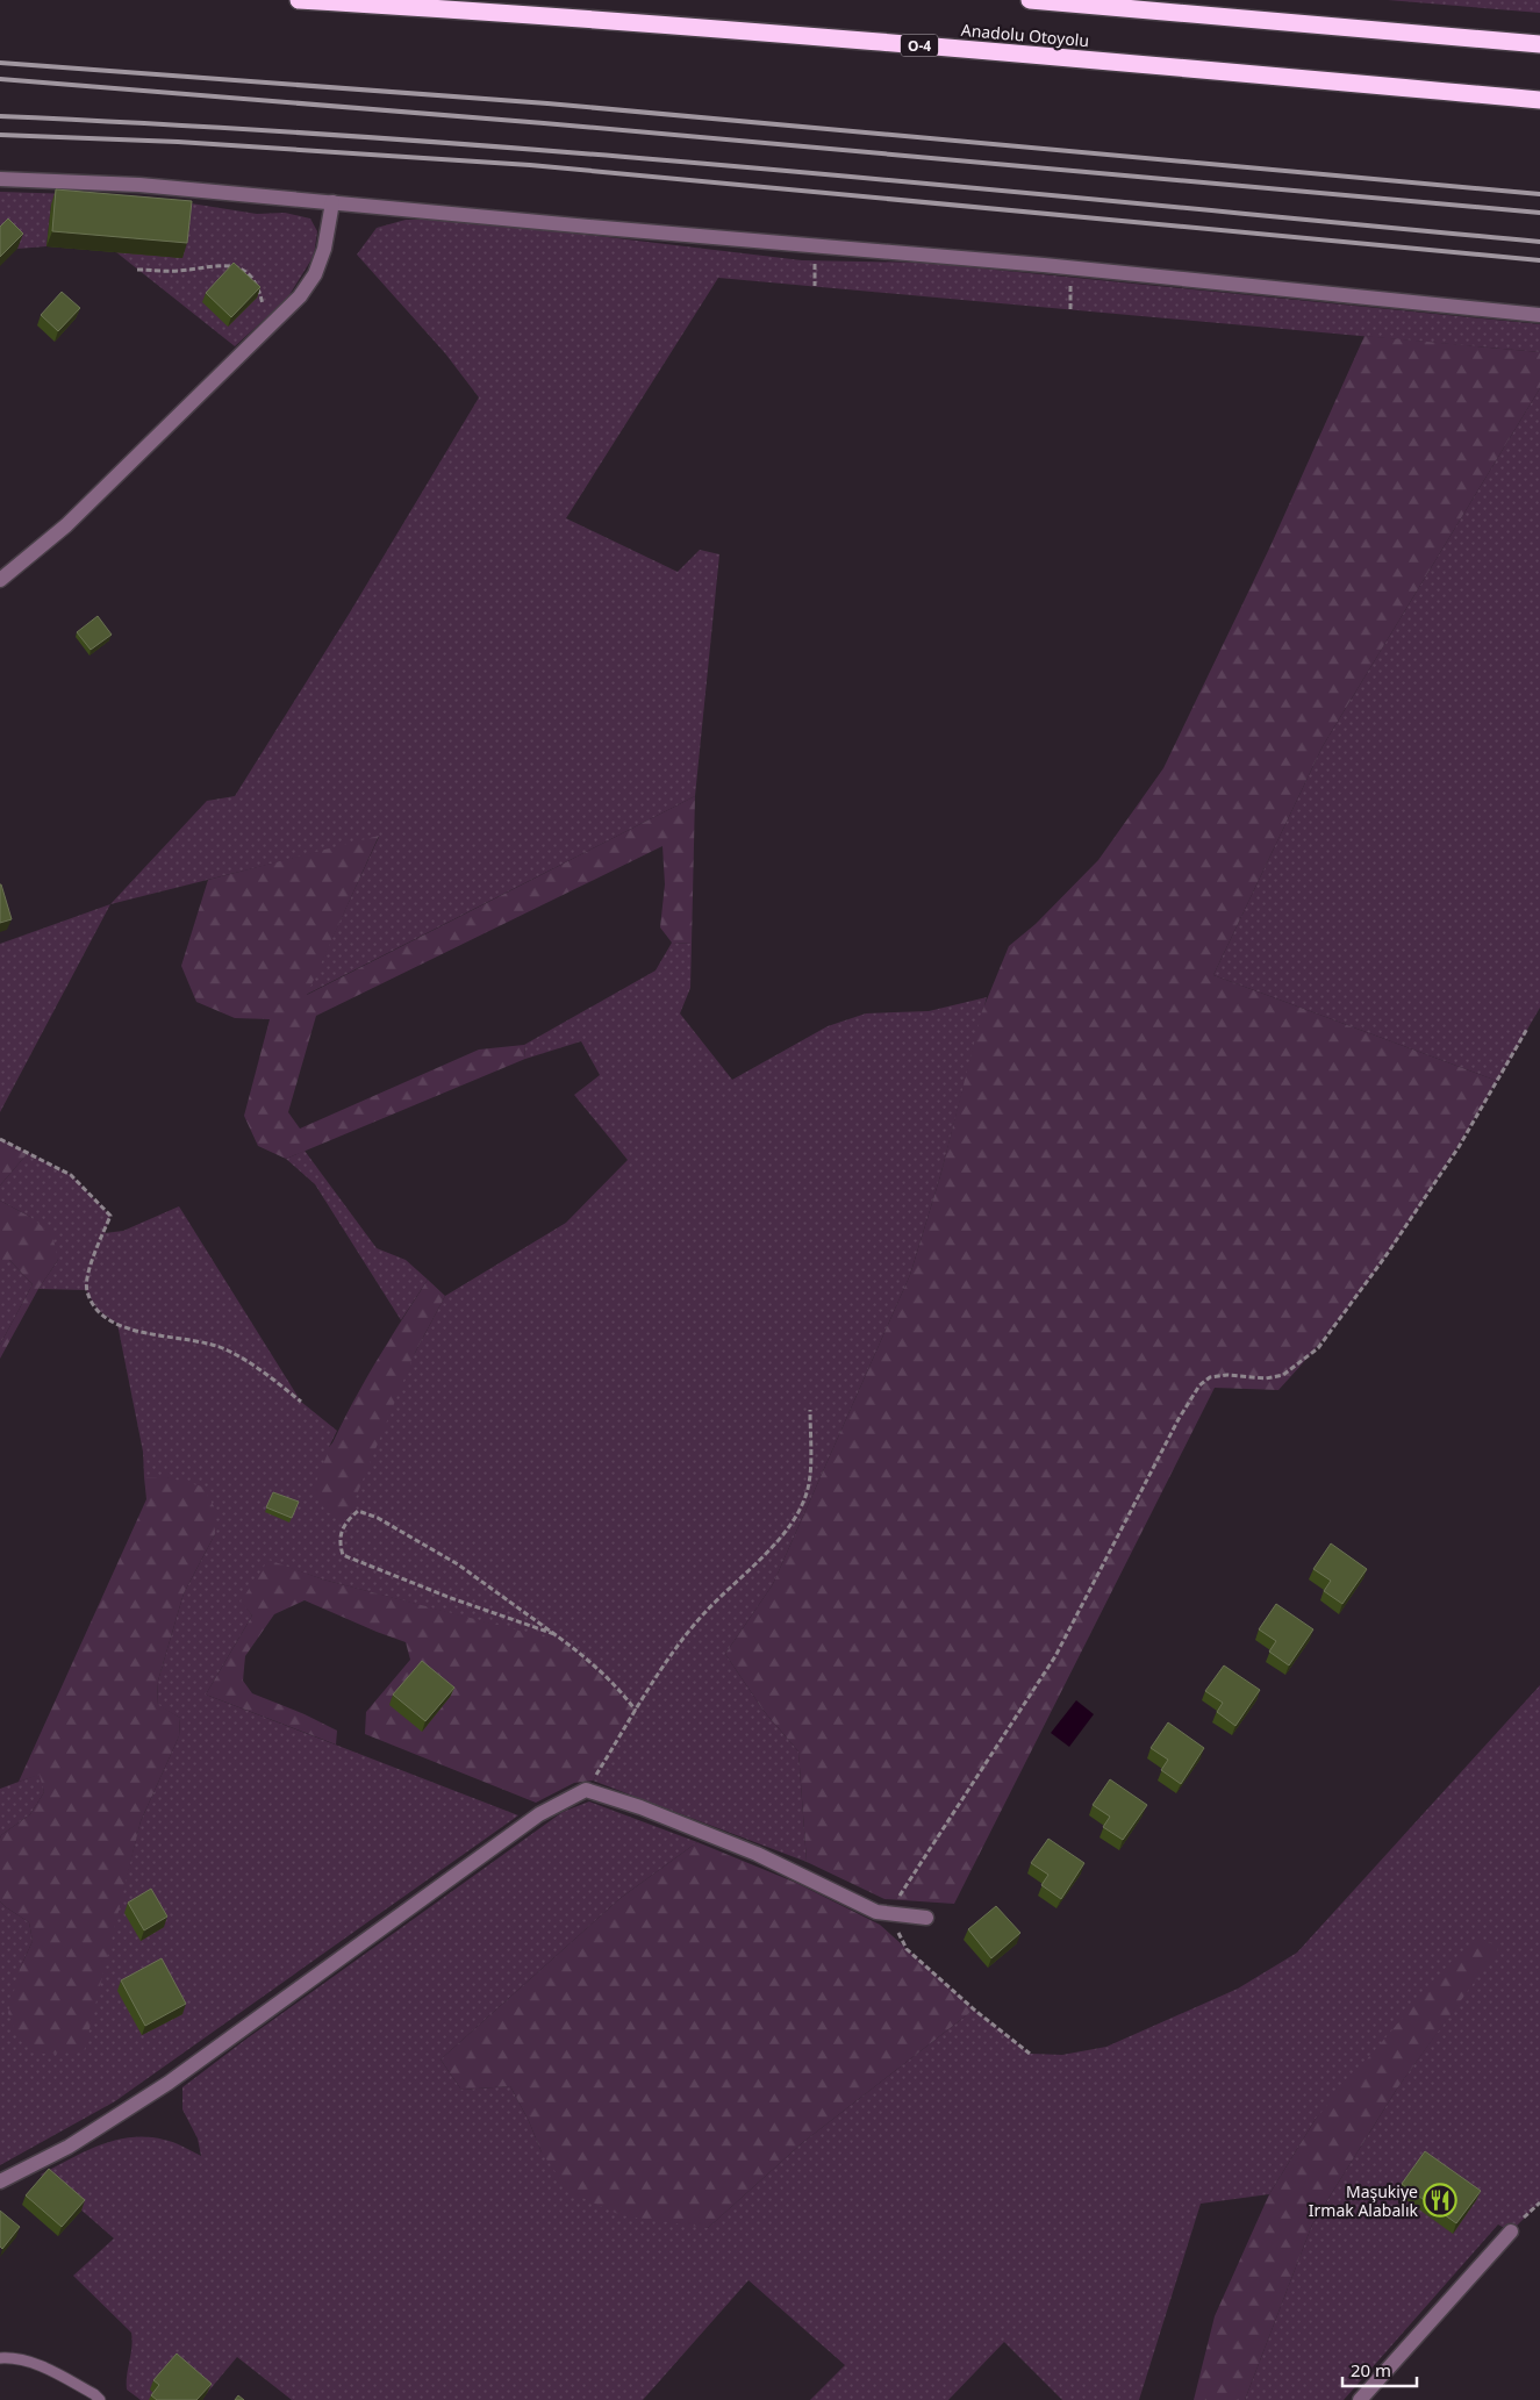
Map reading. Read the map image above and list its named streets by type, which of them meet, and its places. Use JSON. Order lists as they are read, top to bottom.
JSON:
{
  "streets": {
    "highway": ["Anadolu Otoyolu", "O-4"]
  },
  "places": {
    "restaurant": ["Maşukiye Irmak Alabalık"]
  },
  "scale_bar": "20 m"
}
